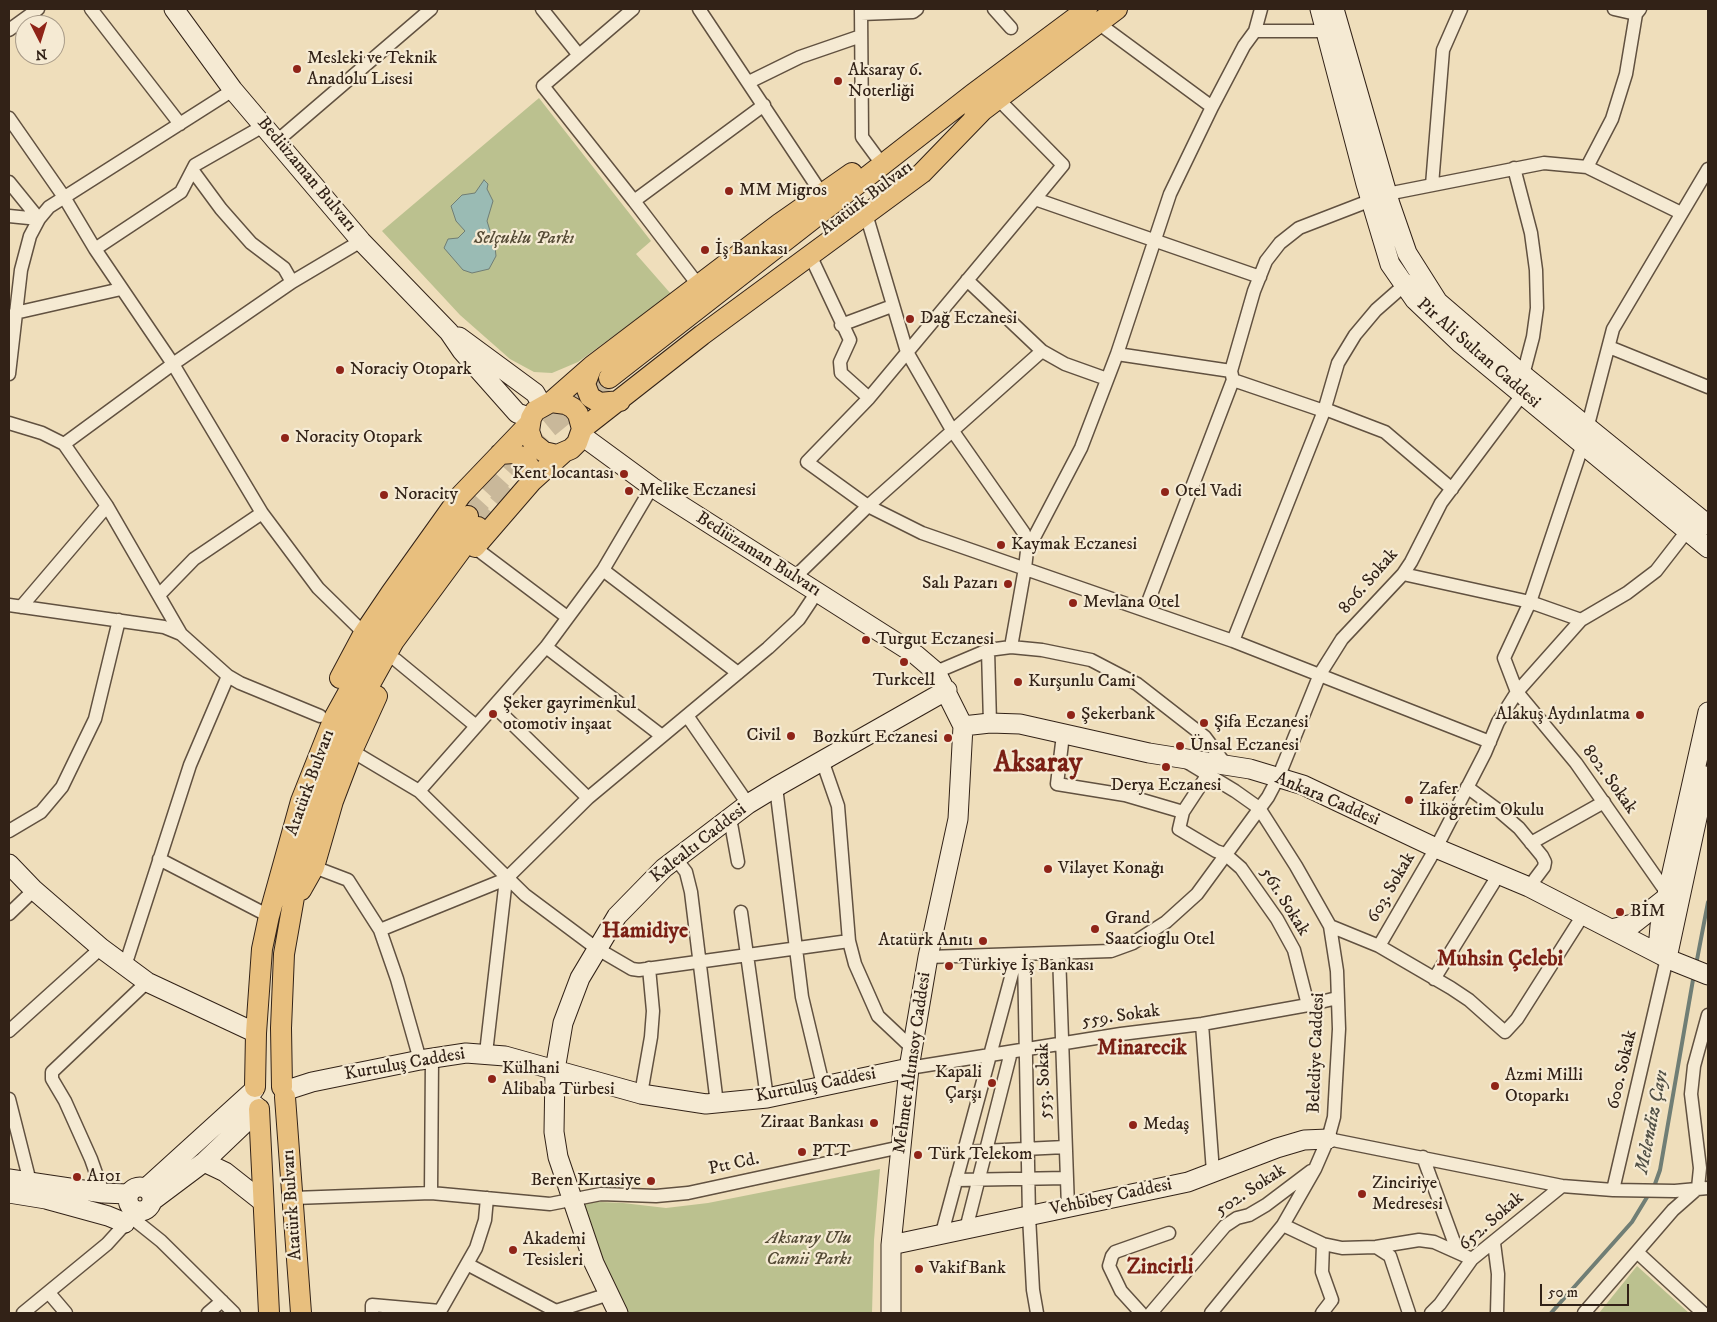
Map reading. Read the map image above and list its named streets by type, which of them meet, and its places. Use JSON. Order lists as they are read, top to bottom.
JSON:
{
  "streets": {
    "main road": [
      "Bediüzaman Bulvarı",
      "Atatürk Bulvarı",
      "Pir Ali Sultan Caddesi",
      "Ankara Caddesi",
      "Kalealtı Caddesi",
      "Mehmet Altınsoy Caddesi",
      "Kurtuluş Caddesi",
      "Vehbibey Caddesi"
    ],
    "street": [
      "806. Sokak",
      "802. Sokak",
      "603. Sokak",
      "561. Sokak",
      "559. Sokak",
      "Belediye Caddesi",
      "600. Sokak",
      "553. Sokak",
      "Ptt Cd.",
      "502. Sokak",
      "652. Sokak"
    ]
  },
  "crossings": [
    ["Atatürk Bulvarı", "Kurtuluş Caddesi"],
    ["Atatürk Bulvarı", "Ptt Cd."],
    ["Pir Ali Sultan Caddesi", "806. Sokak"],
    ["Pir Ali Sultan Caddesi", "802. Sokak"],
    ["Pir Ali Sultan Caddesi", "603. Sokak"],
    ["806. Sokak", "Ankara Caddesi"],
    ["806. Sokak", "561. Sokak"],
    ["806. Sokak", "Belediye Caddesi"],
    ["806. Sokak", "Mehmet Altınsoy Caddesi"],
    ["806. Sokak", "553. Sokak"],
    ["802. Sokak", "603. Sokak"],
    ["Ankara Caddesi", "603. Sokak"],
    ["Ankara Caddesi", "Belediye Caddesi"],
    ["Ankara Caddesi", "Mehmet Altınsoy Caddesi"],
    ["Ankara Caddesi", "600. Sokak"],
    ["Kalealtı Caddesi", "Kurtuluş Caddesi"],
    ["Kalealtı Caddesi", "Ptt Cd."],
    ["561. Sokak", "559. Sokak"],
    ["559. Sokak", "Belediye Caddesi"],
    ["559. Sokak", "Mehmet Altınsoy Caddesi"],
    ["559. Sokak", "Kurtuluş Caddesi"],
    ["559. Sokak", "553. Sokak"],
    ["Belediye Caddesi", "502. Sokak"],
    ["Belediye Caddesi", "Vehbibey Caddesi"],
    ["Mehmet Altınsoy Caddesi", "Kurtuluş Caddesi"],
    ["Mehmet Altınsoy Caddesi", "Ptt Cd."],
    ["Mehmet Altınsoy Caddesi", "Vehbibey Caddesi"],
    ["553. Sokak", "Vehbibey Caddesi"]
  ],
  "districts": [
    "Aksaray",
    "Hamidiye",
    "Muhsin Çelebi",
    "Minarecik",
    "Zincirli"
  ],
  "water": ["Melendiz Çayı"],
  "parks": ["Selçuklu Parkı", "Aksaray Ulu Camii Parkı"],
  "places": [
    "Mesleki ve Teknik Anadolu Lisesi",
    "Aksaray 6. Noterliği",
    "MM Migros",
    "İş Bankası",
    "Dağ Eczanesi",
    "Noraciy Otopark",
    "Noracity Otopark",
    "Kent locantası",
    "Melike Eczanesi",
    "Otel Vadi",
    "Noracity",
    "Kaymak Eczanesi",
    "Salı Pazarı",
    "Mevlana Otel",
    "Turgut Eczanesi",
    "Turkcell",
    "Kurşunlu Cami",
    "Şeker gayrimenkul otomotiv inşaat",
    "Şekerbank",
    "Alakuş Aydınlatma",
    "Şifa Eczanesi",
    "Civil",
    "Bozkurt Eczanesi",
    "Ünsal Eczanesi",
    "Derya Eczanesi",
    "Zafer İlköğretim Okulu",
    "Vilayet Konağı",
    "BİM",
    "Grand Saatcioglu Otel",
    "Atatürk Anıtı",
    "Türkiye İş Bankası",
    "Külhani Alibaba Türbesi",
    "Kapali Çarşı",
    "Azmi Milli Otoparkı",
    "Ziraat Bankası",
    "Medaş",
    "PTT",
    "Türk Telekom",
    "A101",
    "Beren Kırtasiye",
    "Zinciriye Medresesi",
    "Akademi Tesisleri",
    "VakifBank"
  ],
  "scale_bar": "50 m",
  "north": "bottom"
}
